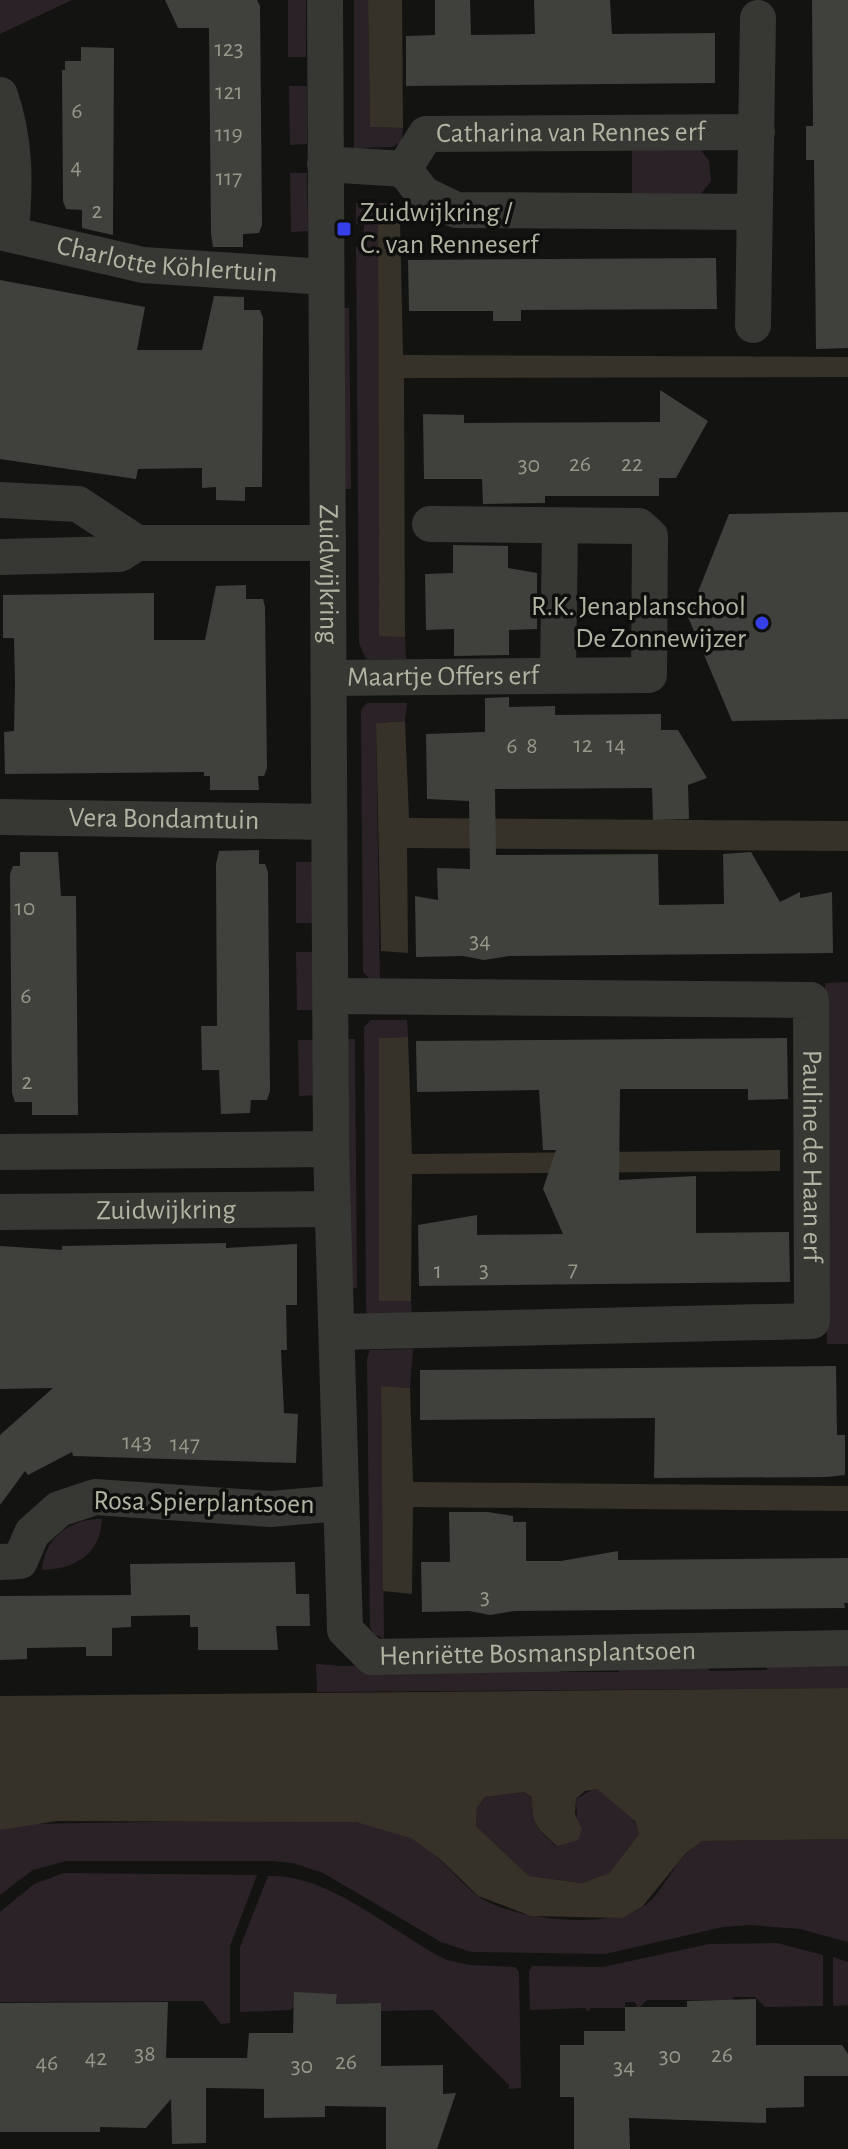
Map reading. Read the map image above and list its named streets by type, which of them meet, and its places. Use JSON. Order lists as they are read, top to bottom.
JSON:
{
  "streets": {
    "street": [
      "Catharina van Rennes erf",
      "Charlotte Köhlertuin",
      "Zuidwijkring",
      "Maartje Offers erf",
      "Vera Bondamtuin",
      "Pauline de Haan erf",
      "Rosa Spierplantsoen",
      "Henriëtte Bosmansplantsoen"
    ]
  },
  "crossings": [
    ["Catharina van Rennes erf", "Zuidwijkring"],
    ["Charlotte Köhlertuin", "Zuidwijkring"],
    ["Zuidwijkring", "Maartje Offers erf"],
    ["Zuidwijkring", "Vera Bondamtuin"],
    ["Zuidwijkring", "Pauline de Haan erf"],
    ["Zuidwijkring", "Henriëtte Bosmansplantsoen"],
    ["Pauline de Haan erf", "Henriëtte Bosmansplantsoen"],
    ["Rosa Spierplantsoen", "Henriëtte Bosmansplantsoen"]
  ],
  "places": {
    "transit": ["Zuidwijkring / C. van Renneserf"],
    "other": ["R.K. Jenaplanschool De Zonnewijzer"]
  },
  "house_numbers": [
    "123",
    "121",
    "6",
    "119",
    "4",
    "117",
    "2",
    "26",
    "22",
    "30",
    "12",
    "14",
    "6",
    "8",
    "10",
    "34",
    "6",
    "2",
    "7",
    "3",
    "1",
    "143",
    "147",
    "3",
    "38",
    "26",
    "30",
    "42",
    "26",
    "46",
    "30",
    "34"
  ]
}
